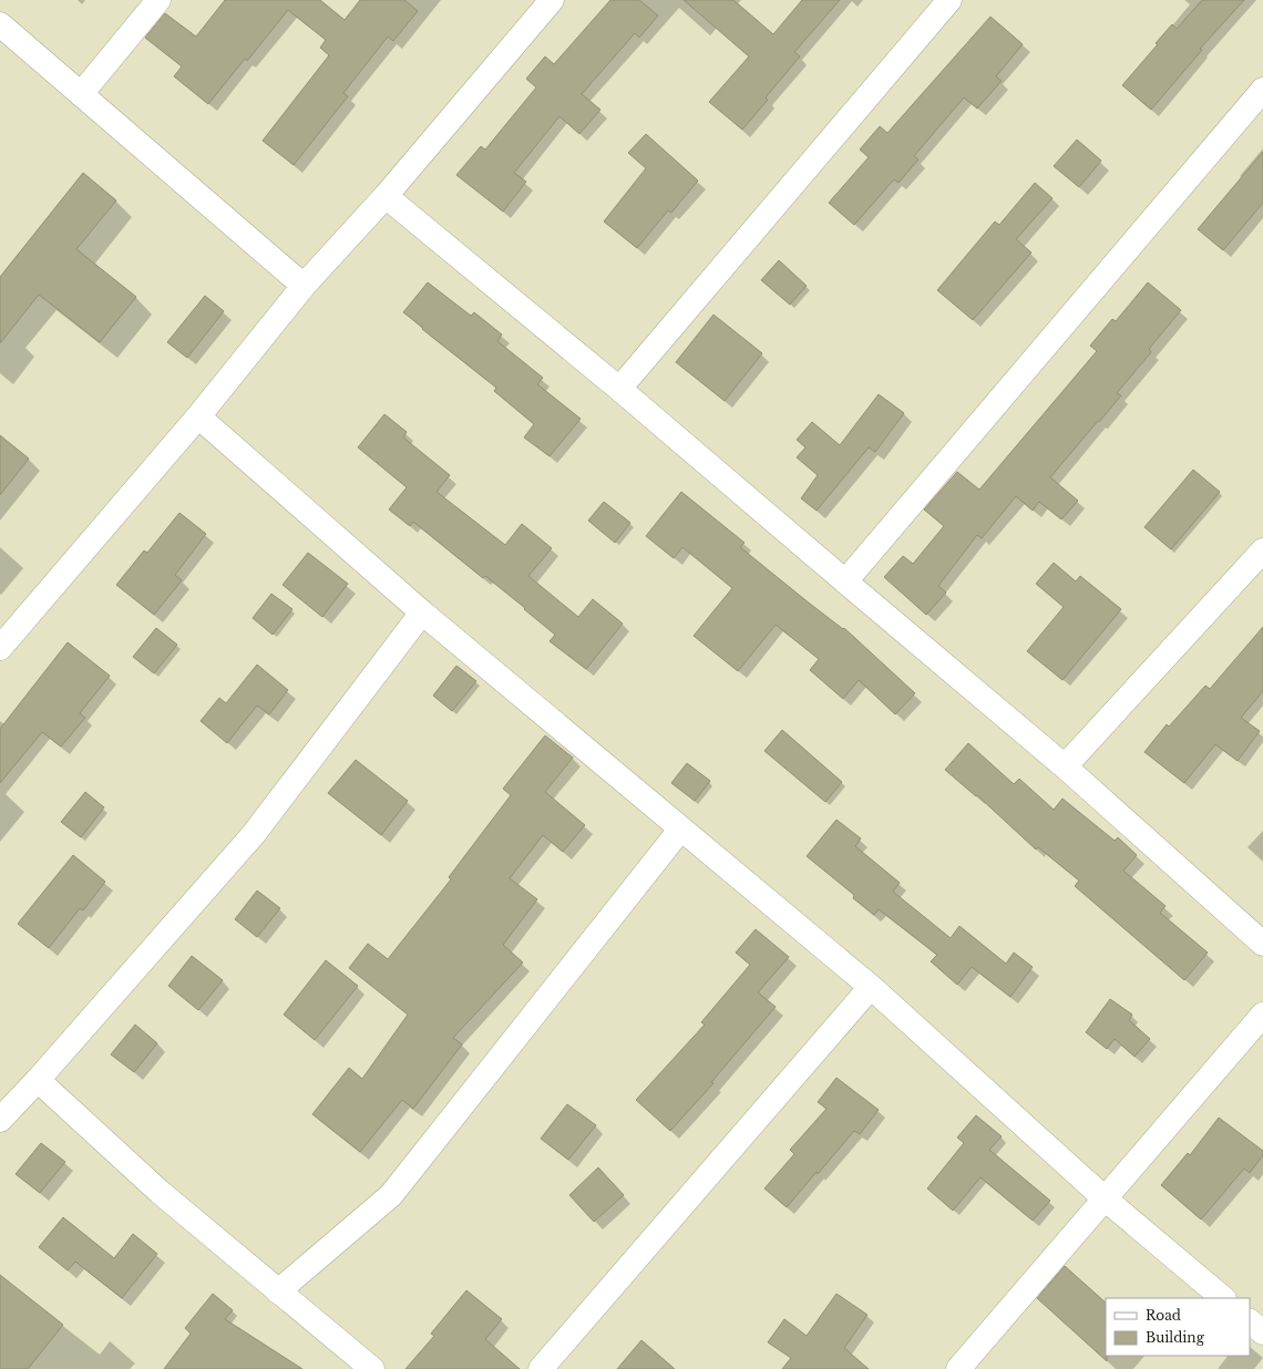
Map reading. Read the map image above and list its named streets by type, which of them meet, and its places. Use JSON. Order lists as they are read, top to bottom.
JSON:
{
  "legend": ["Road", "Building"]
}
